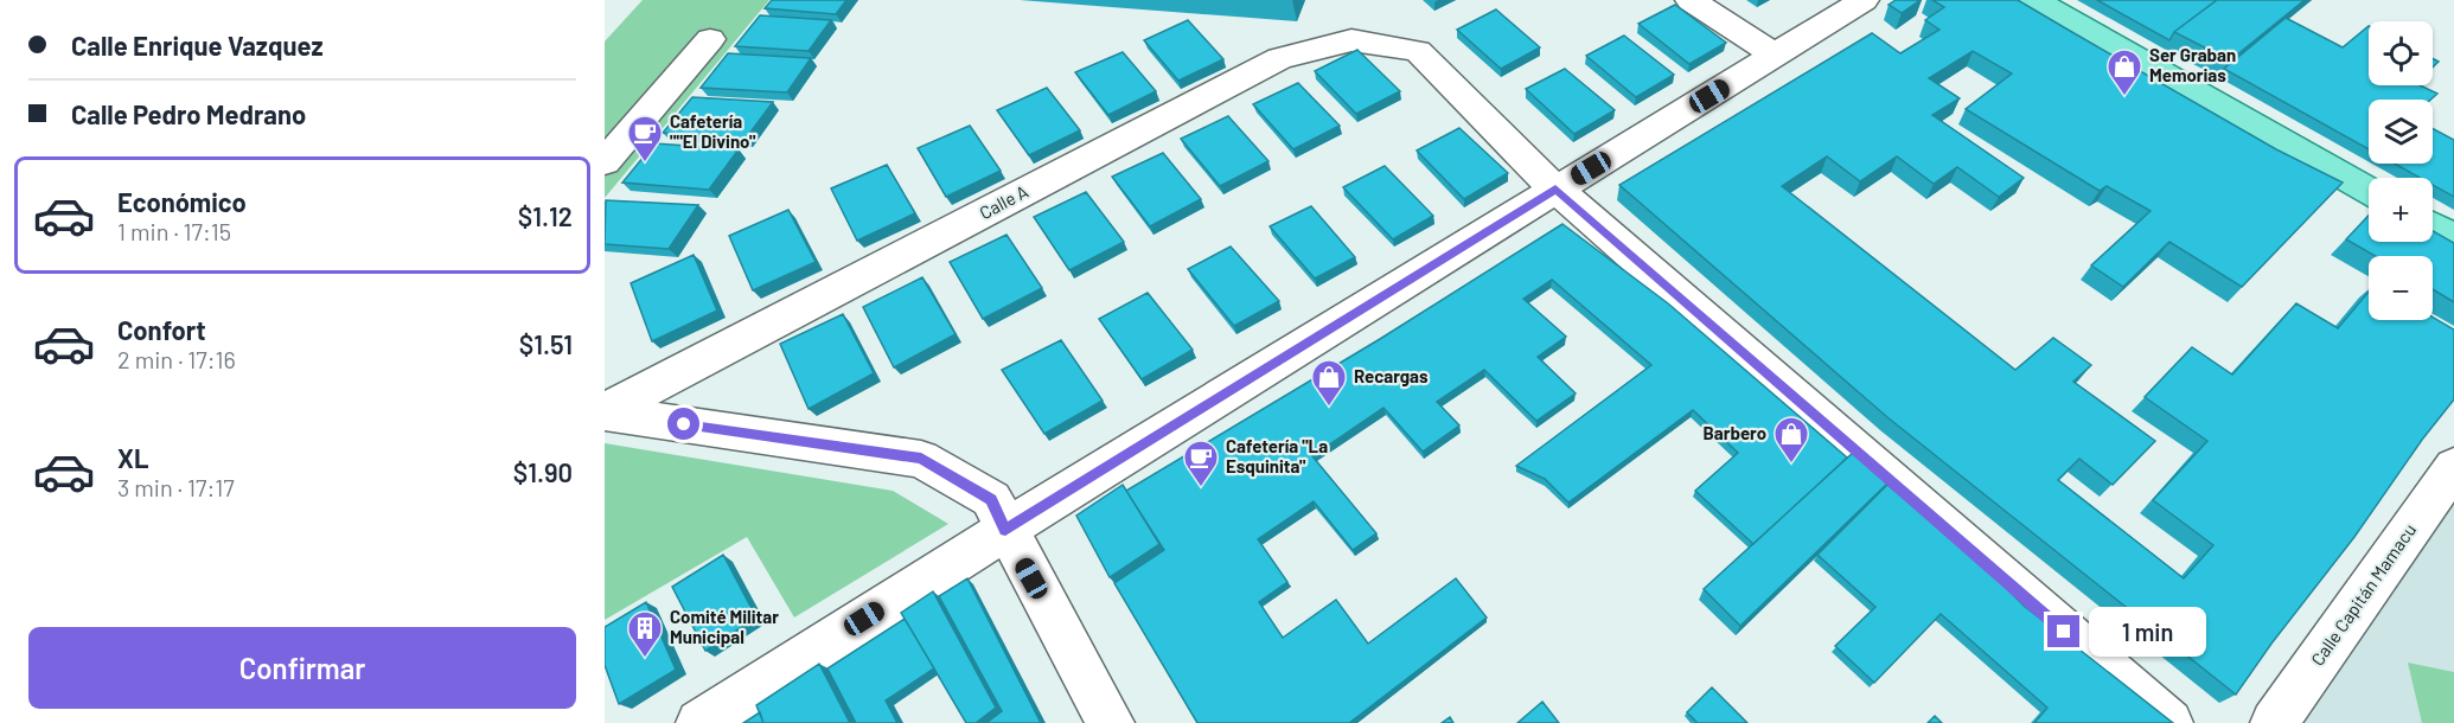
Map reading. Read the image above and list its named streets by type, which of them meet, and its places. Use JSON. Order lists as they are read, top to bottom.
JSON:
{
  "streets": {
    "street": ["Calle A", "Calle Capitán Mamacu"]
  },
  "places": {
    "shop": ["Ser Graban Memorias", "Recargas", "Barbero"],
    "cafe": ["Cafetería \"\"El Divino\"", "Cafetería \"La Esquinita\""],
    "building": ["Comité Militar Municipal"]
  },
  "page": {
    "banner": ["Calle Enrique Vazquez", "Calle Pedro Medrano"],
    "map_buttons": ["+", "−"],
    "list": [
      {
        "name": "Económico",
        "note": "1 min · 17:15",
        "value": "$1.12"
      },
      {
        "name": "Confort",
        "note": "2 min · 17:16",
        "value": "$1.51"
      },
      {
        "name": "XL",
        "note": "3 min · 17:17",
        "value": "$1.90"
      }
    ],
    "bubble": "1 min",
    "buttons": "Confirmar"
  }
}
